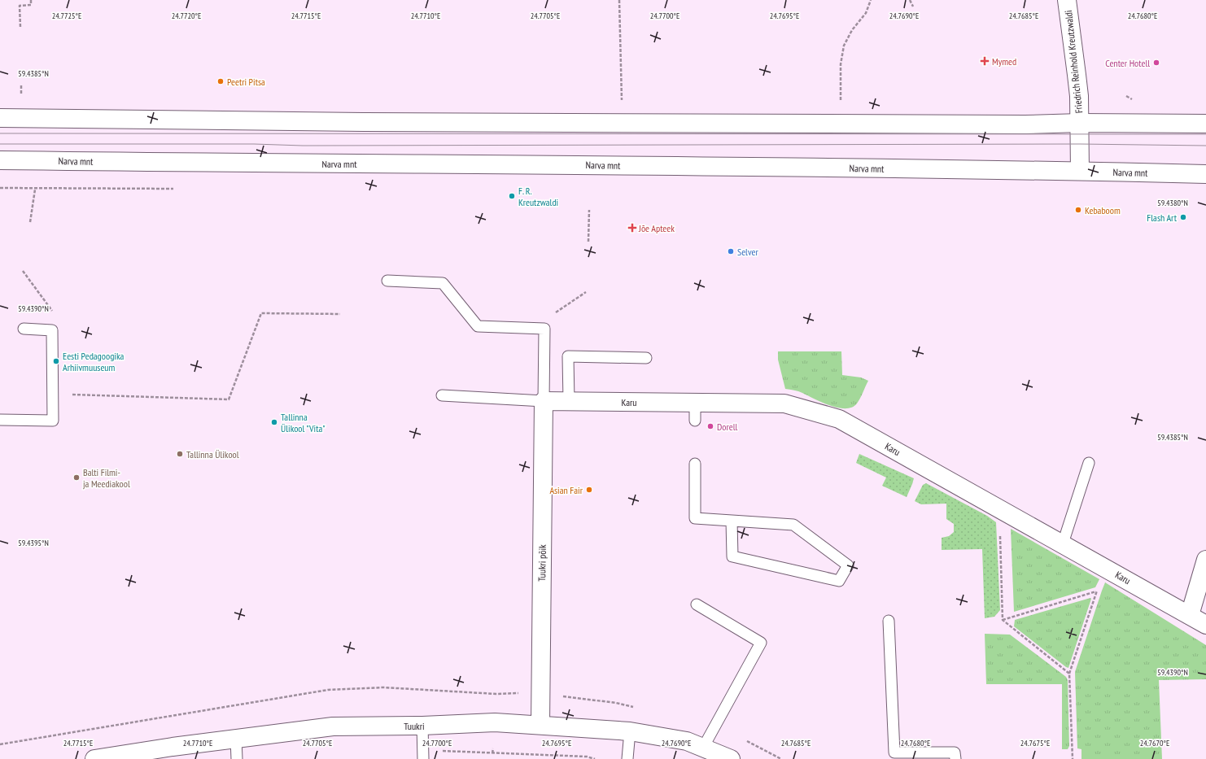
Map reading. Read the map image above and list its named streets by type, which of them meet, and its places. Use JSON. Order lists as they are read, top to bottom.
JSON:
{
  "streets": {
    "main road": [
      "Friedrich Reinhold Kreutzwaldi",
      "Narva mnt",
      "Karu",
      "Tuukri põik",
      "Tuukri"
    ]
  },
  "crossings": [
    ["Friedrich Reinhold Kreutzwaldi", "Narva mnt"],
    ["Karu", "Tuukri põik"],
    ["Tuukri põik", "Tuukri"]
  ],
  "places": {
    "health": ["Mymed", "Jõe Apteek"],
    "other": [
      "Center Hotell",
      "Peetri Pitsa",
      "F. R. Kreutzwaldi",
      "Kebaboom",
      "Flash Art",
      "Selver",
      "Eesti Pedagoogika Arhiivmuuseum",
      "Tallinna Ülikool \"Vita\"",
      "Dorell",
      "Tallinna Ülikool",
      "Balti Filmi- ja Meediakool",
      "Asian Fair"
    ]
  },
  "coordinates": [
    "24.7725°E",
    "24.7720°E",
    "24.7715°E",
    "24.7710°E",
    "24.7705°E",
    "24.7700°E",
    "24.7695°E",
    "24.7690°E",
    "24.7685°E",
    "24.7680°E",
    "59.4385°N",
    "59.4380°N",
    "59.4390°N",
    "59.4395°N",
    "24.7675°E",
    "24.7670°E"
  ]
}
